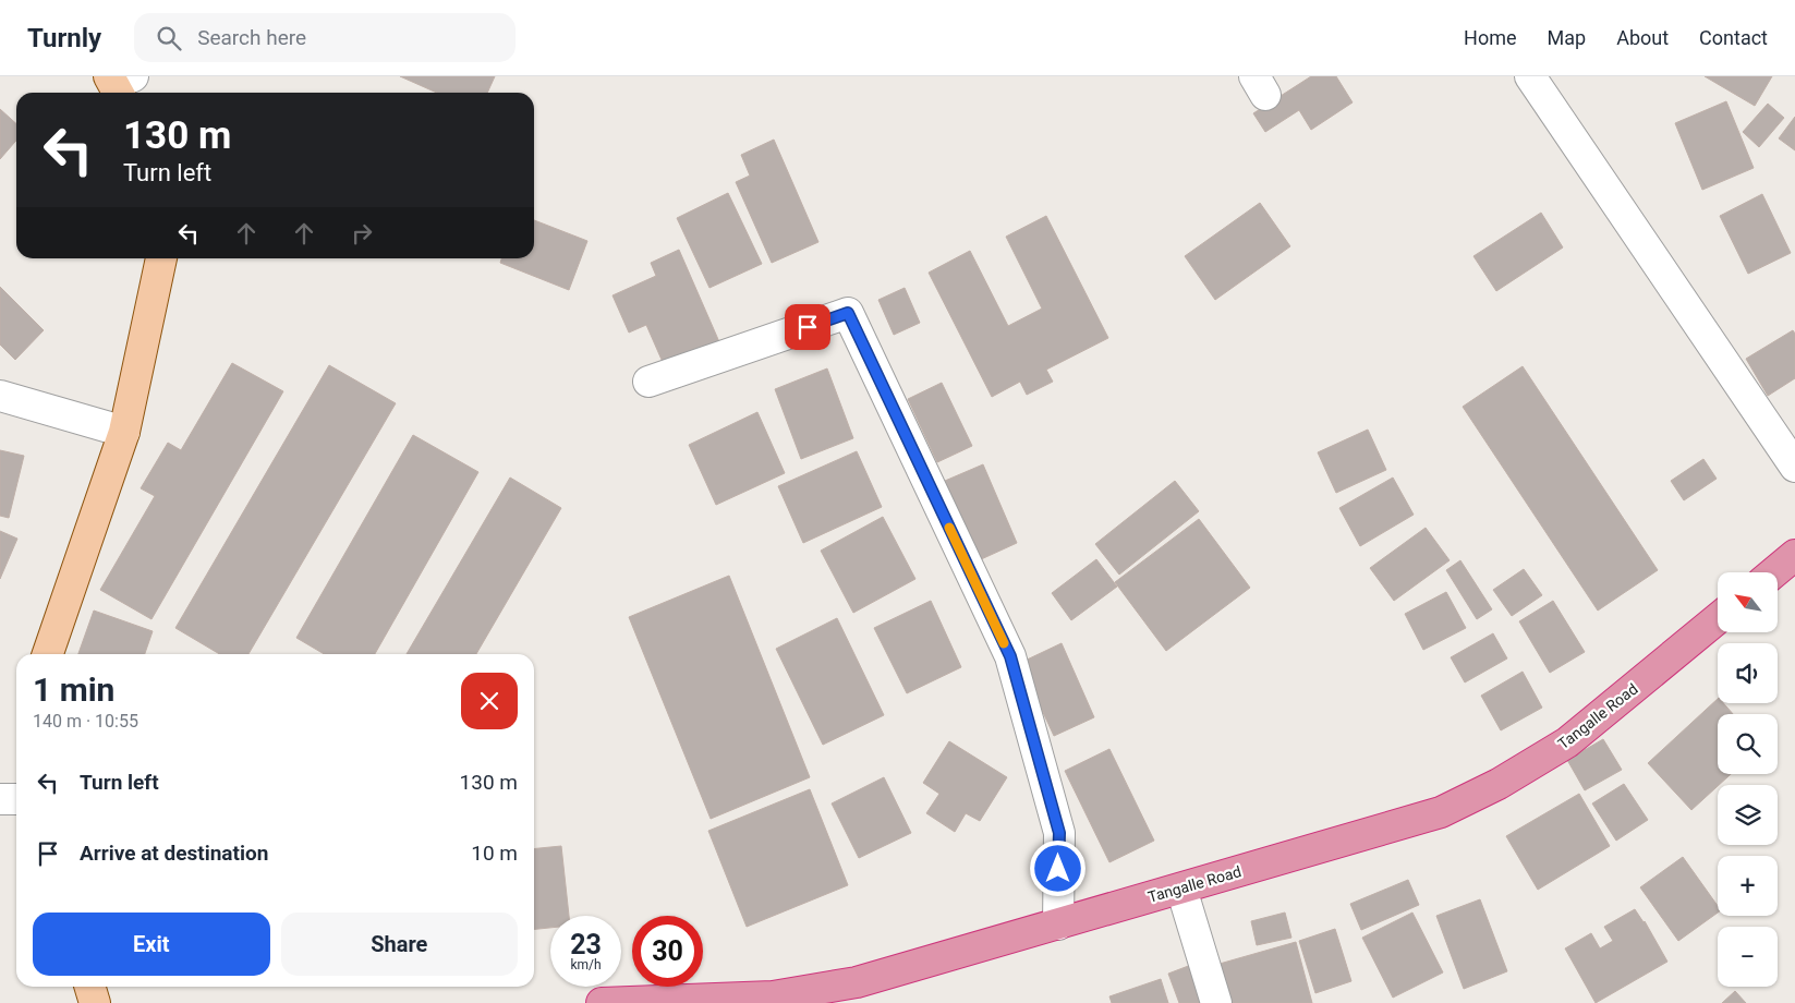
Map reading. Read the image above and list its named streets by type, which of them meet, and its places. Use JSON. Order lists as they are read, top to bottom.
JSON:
{
  "streets": {
    "highway": ["Tangalle Road"]
  },
  "north": "top left",
  "page": {
    "header": "Turnly",
    "search": "Search here",
    "nav": [
      "Home",
      "Map",
      "About",
      "Contact"
    ],
    "turn": ["130 m", "Turn left"],
    "map_buttons": ["+", "−"],
    "heading": ["1 min", "140 m · 10:55"],
    "list": [
      {
        "name": "Turn left",
        "value": "130 m"
      },
      {
        "name": "Arrive at destination",
        "value": "10 m"
      }
    ],
    "buttons": ["Exit", "Share"],
    "speed": "23 km/h",
    "limit": "30"
  }
}
